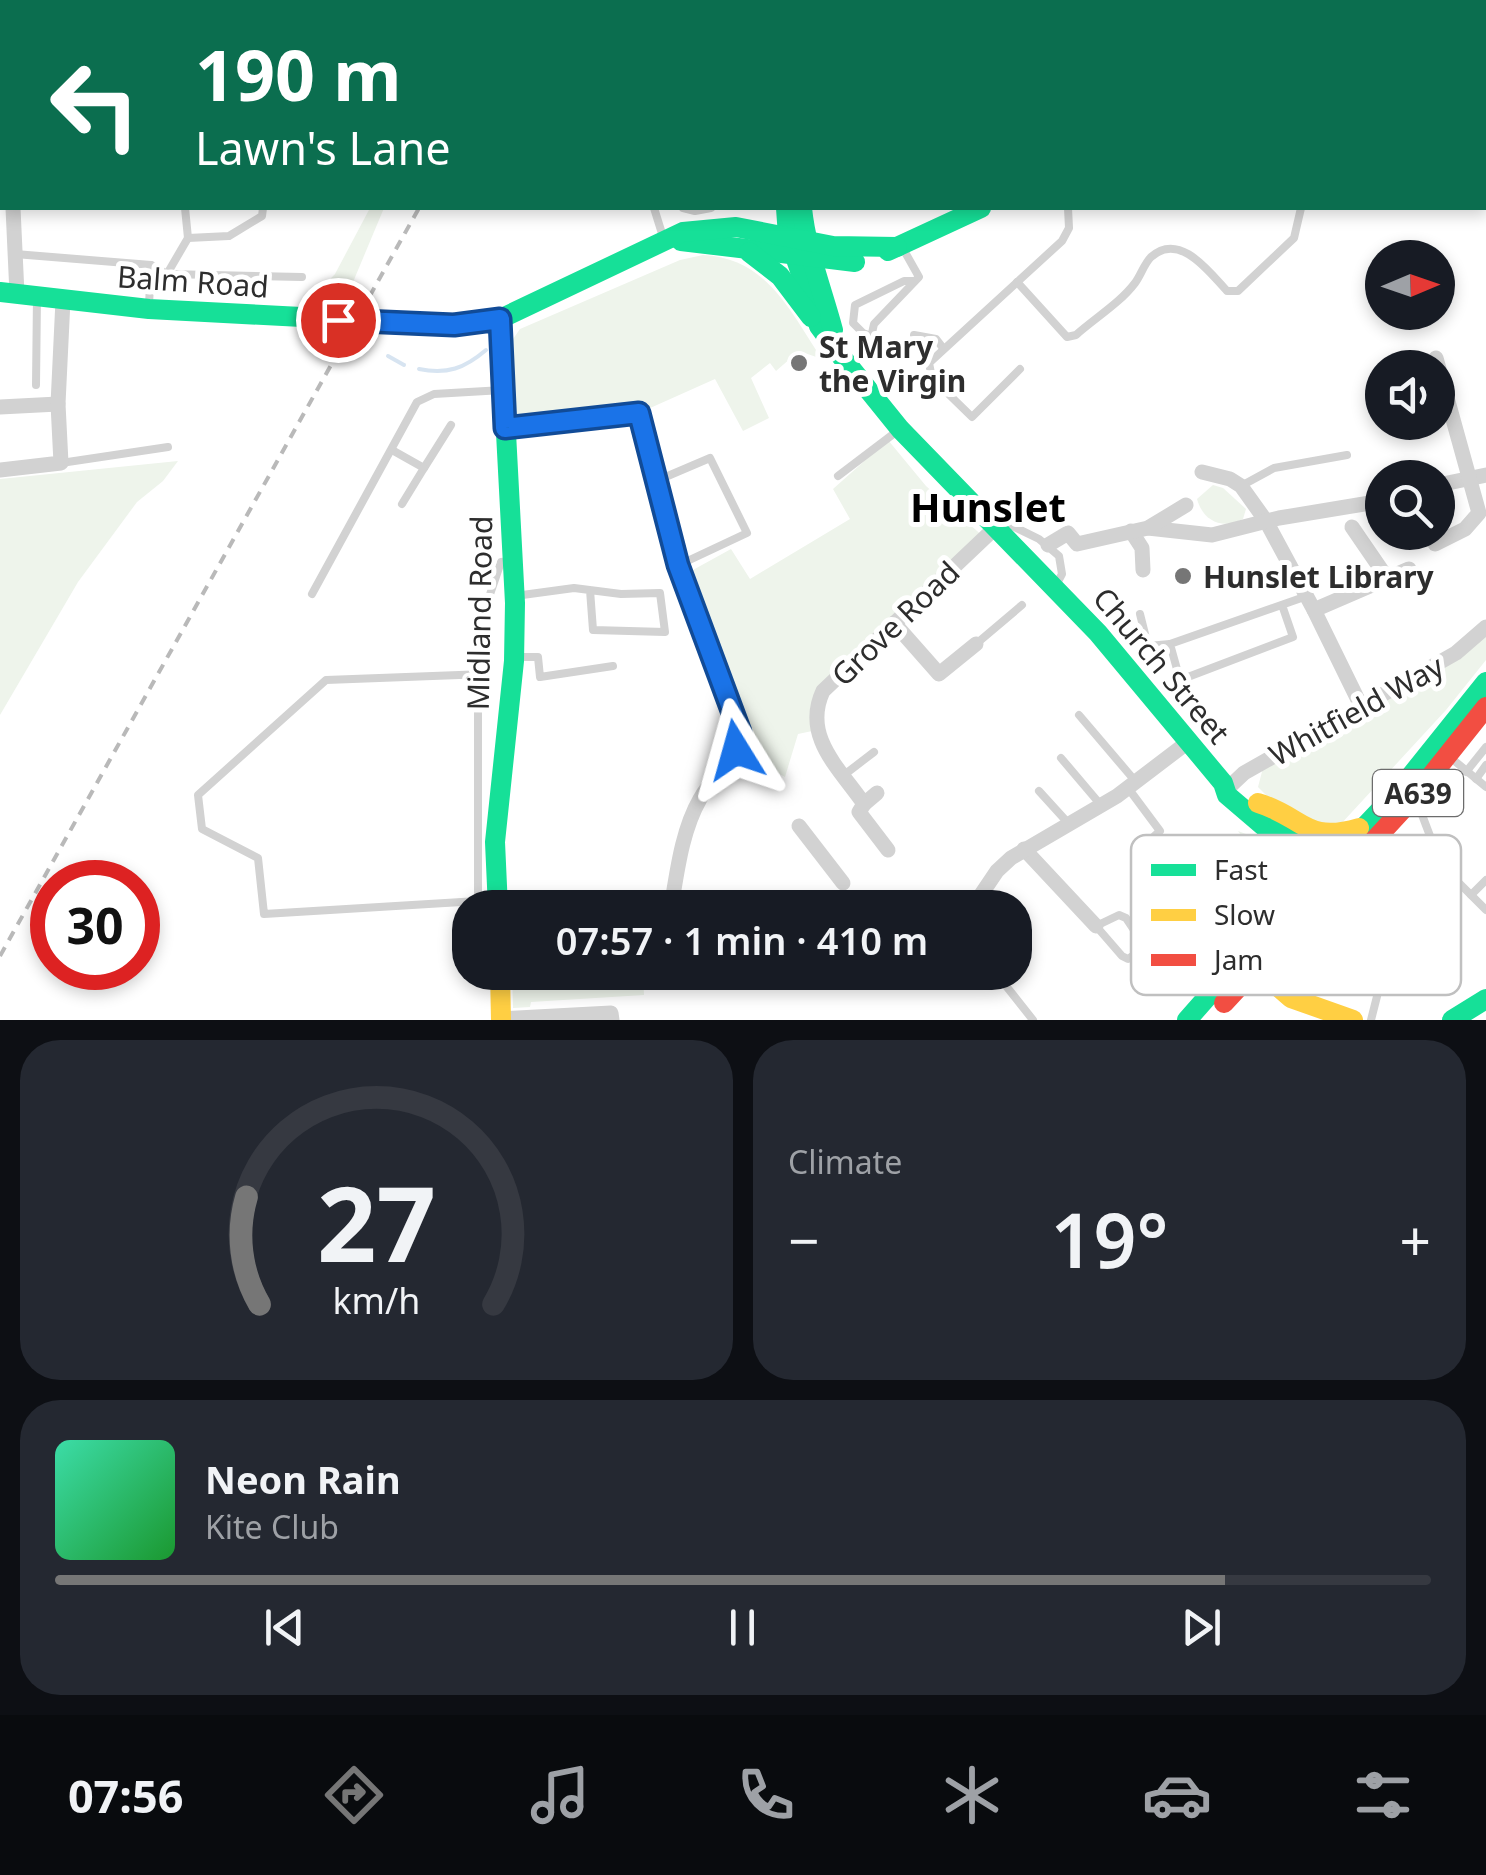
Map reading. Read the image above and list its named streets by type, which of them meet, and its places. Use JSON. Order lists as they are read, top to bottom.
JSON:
{
  "streets": {
    "street": [
      "Balm Road",
      "Midland Road",
      "Grove Road",
      "Church Street",
      "Whitfield Way",
      "A639"
    ]
  },
  "crossings": [
    ["Balm Road", "Midland Road"],
    ["Grove Road", "Church Street"],
    ["Church Street", "Whitfield Way"]
  ],
  "districts": ["Hunslet"],
  "places": ["St Mary the Virgin", "Hunslet Library"],
  "legend": ["Fast", "Slow", "Jam"],
  "north": "right",
  "page": {
    "turn": ["190 m", "Lawn's Lane"],
    "limit": "30",
    "trip": "07:57 · 1 min · 410 m",
    "tile": "Climate",
    "heat": ["−", "19°", "+"],
    "song": ["Neon Rain", "Kite Club"],
    "tabs": "07:56",
    "gauge": ["27", "km/h"]
  }
}
